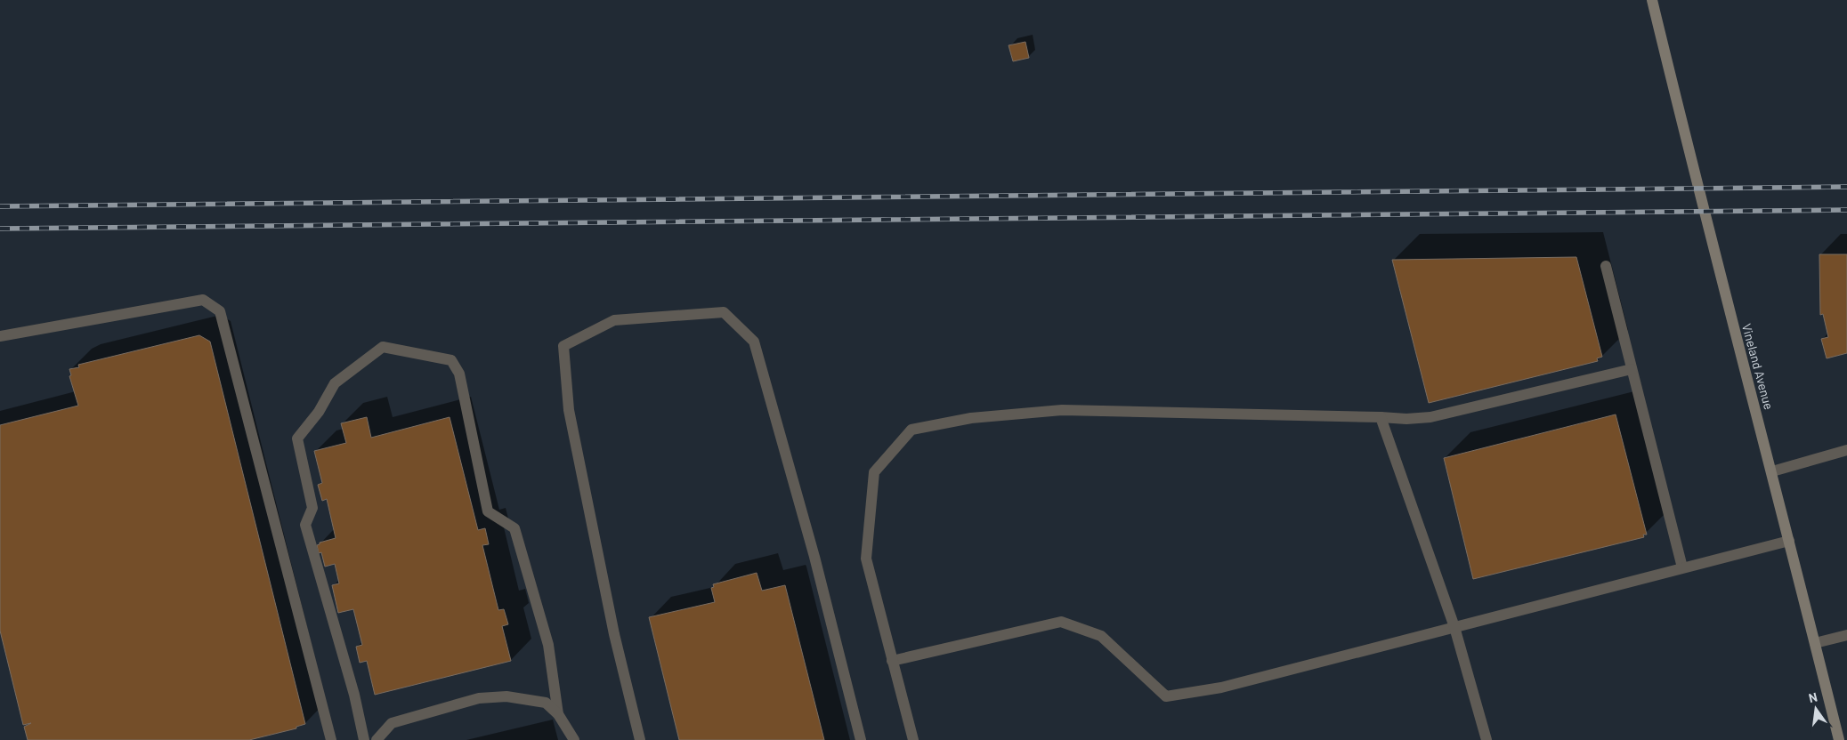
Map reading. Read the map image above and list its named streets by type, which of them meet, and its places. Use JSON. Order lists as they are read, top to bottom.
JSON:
{
  "streets": {
    "main road": ["Vineland Avenue"]
  },
  "north": "top"
}
